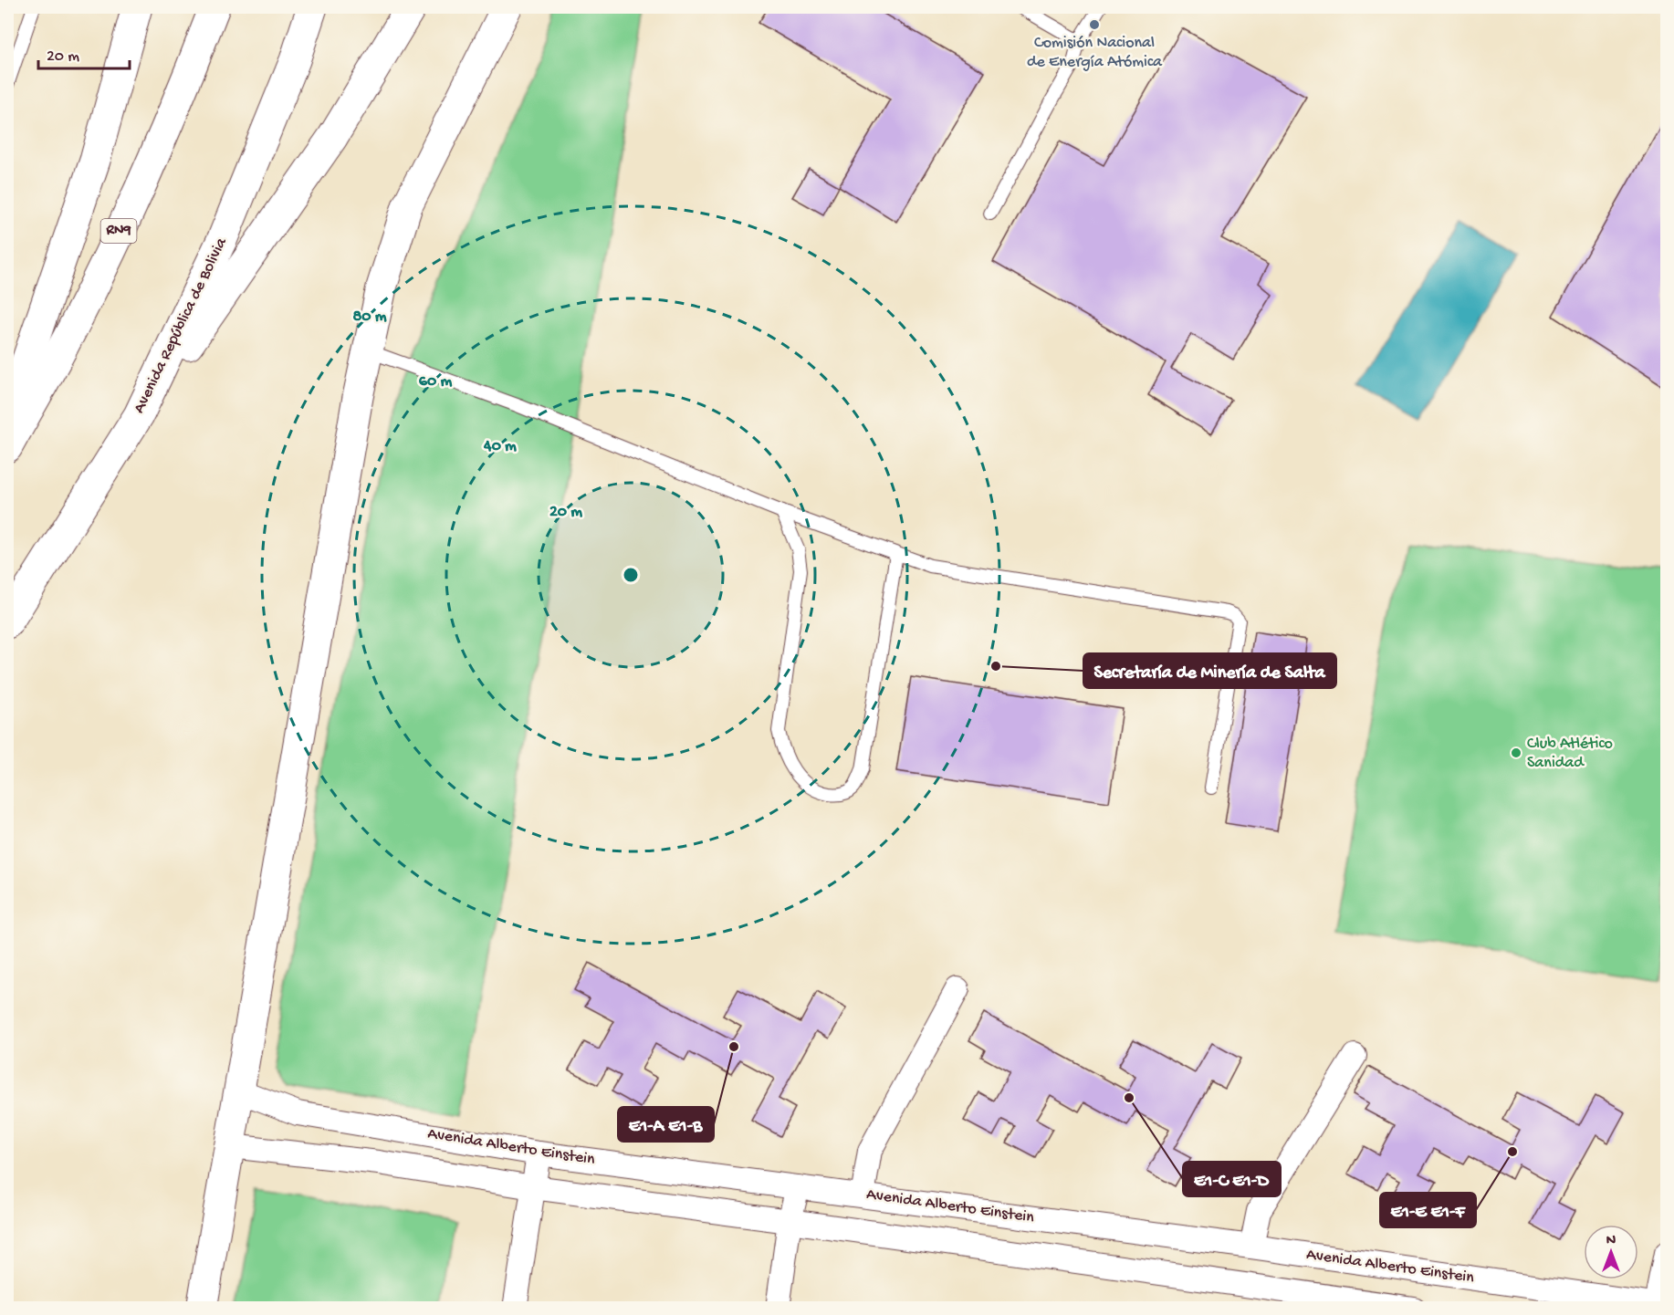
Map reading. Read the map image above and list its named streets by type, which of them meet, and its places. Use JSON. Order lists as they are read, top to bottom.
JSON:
{
  "streets": {
    "main road": ["RN9", "Avenida República de Bolivia"],
    "street": ["Avenida Alberto Einstein"]
  },
  "places": [
    "Comisión Nacional de Energía Atómica",
    "Secretaría de Minería de Salta",
    "Club Atlético Sanidad",
    "E1-A E1-B",
    "E1-C E1-D",
    "E1-E E1-F"
  ],
  "scale_bar": "20 m",
  "north": "top",
  "rings": [
    "80 m",
    "60 m",
    "40 m",
    "20 m"
  ]
}
